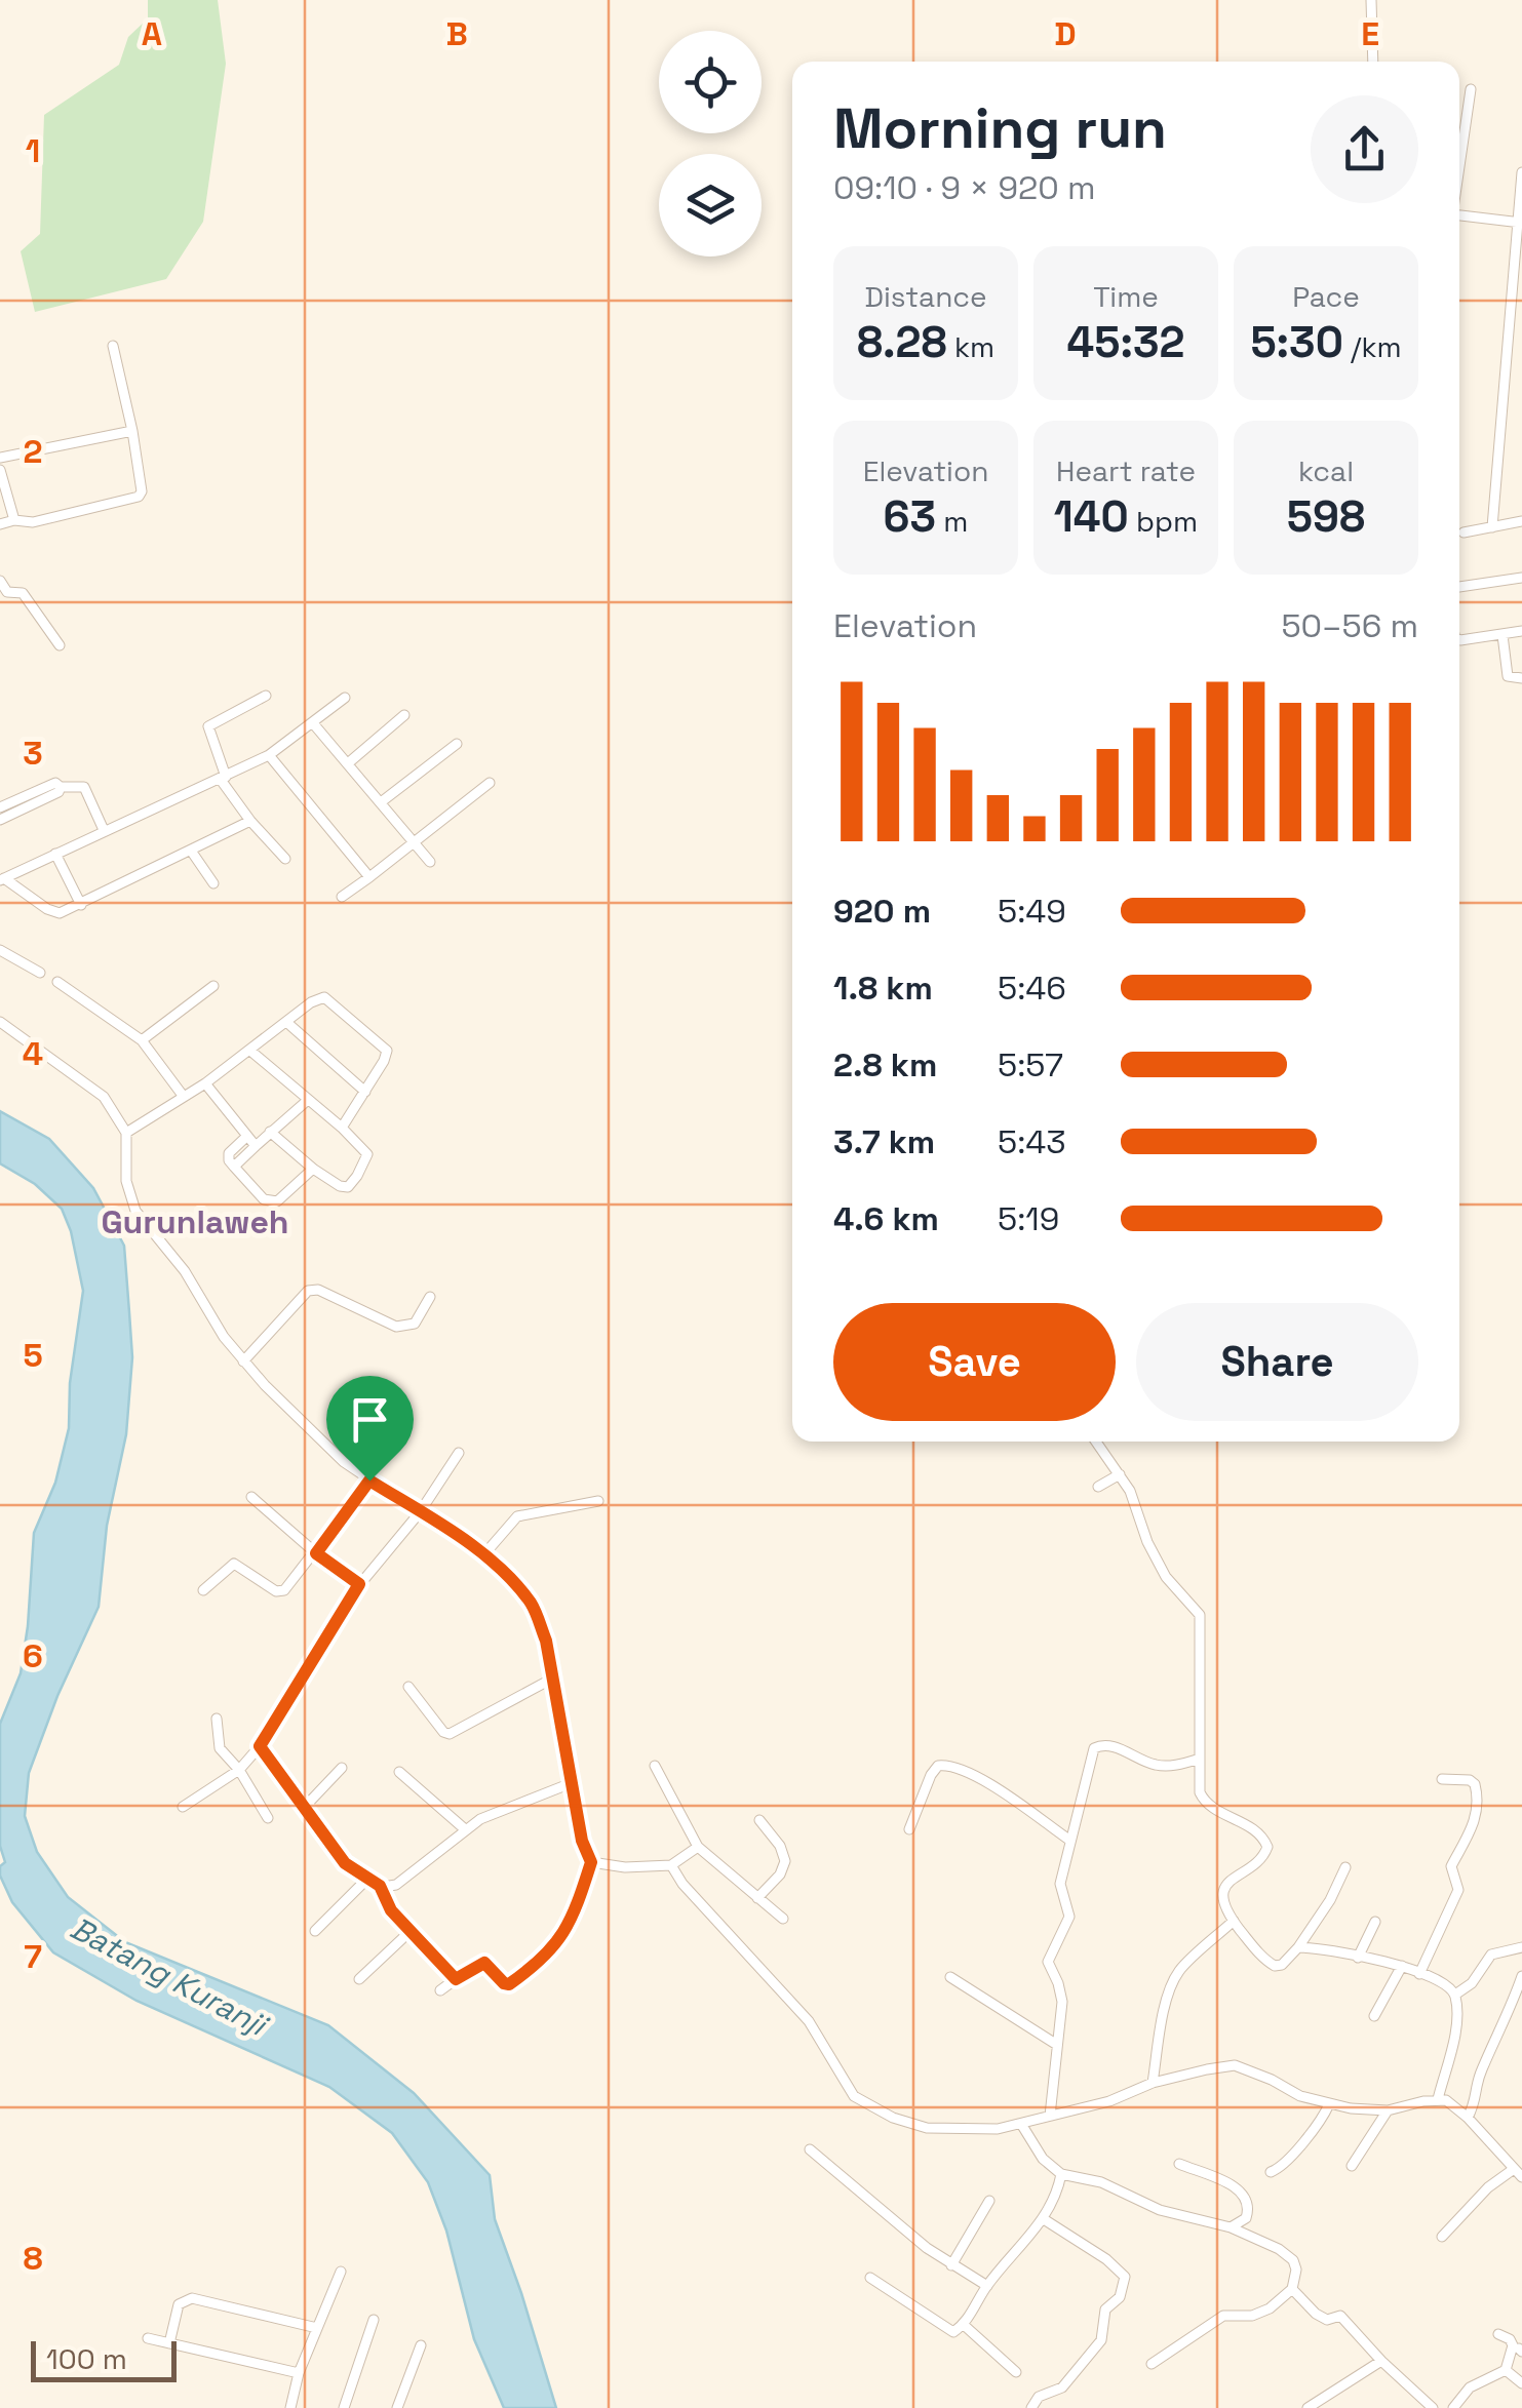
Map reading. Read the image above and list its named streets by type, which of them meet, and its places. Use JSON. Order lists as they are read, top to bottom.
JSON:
{
  "districts": ["Gurunlaweh"],
  "water": ["Batang Kuranji"],
  "scale_bar": "100 m",
  "page": {
    "heading": ["Morning run", "09:10 · 9 × 920 m"],
    "stats": [
      ["Distance", "8.28 km"],
      ["Time", "45:32"],
      ["Pace", "5:30 /km"],
      ["Elevation", "63 m"],
      ["Heart rate", "140 bpm"],
      ["kcal", "598"]
    ],
    "chart": ["Elevation", "50–56 m"],
    "list": [
      {
        "name": "920 m",
        "note": "5:49"
      },
      {
        "name": "1.8 km",
        "note": "5:46"
      },
      {
        "name": "2.8 km",
        "note": "5:57"
      },
      {
        "name": "3.7 km",
        "note": "5:43"
      },
      {
        "name": "4.6 km",
        "note": "5:19"
      }
    ],
    "buttons": ["Save", "Share"],
    "scale": "100 m"
  },
  "grid": {
    "columns": [
      "A",
      "B",
      "D",
      "E"
    ],
    "rows": [
      "1",
      "2",
      "3",
      "4",
      "5",
      "6",
      "7",
      "8"
    ]
  }
}
